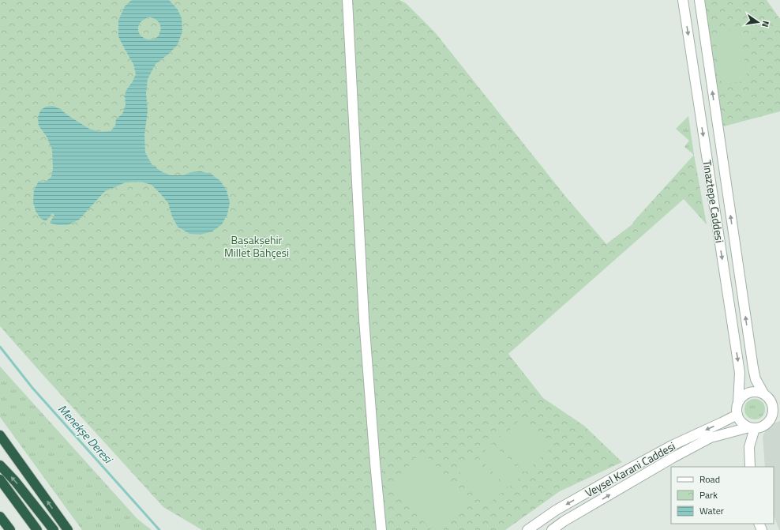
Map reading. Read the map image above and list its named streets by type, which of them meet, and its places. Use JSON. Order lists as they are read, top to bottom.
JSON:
{
  "streets": {
    "street": ["Tınaztepe Caddesi", "Veysel Karani Caddesi"]
  },
  "crossings": [
    ["Tınaztepe Caddesi", "Veysel Karani Caddesi"]
  ],
  "water": ["Menekşe Deresi"],
  "parks": ["Başakşehir Millet Bahçesi"],
  "legend": ["Road", "Park", "Water"],
  "north": "right"
}
